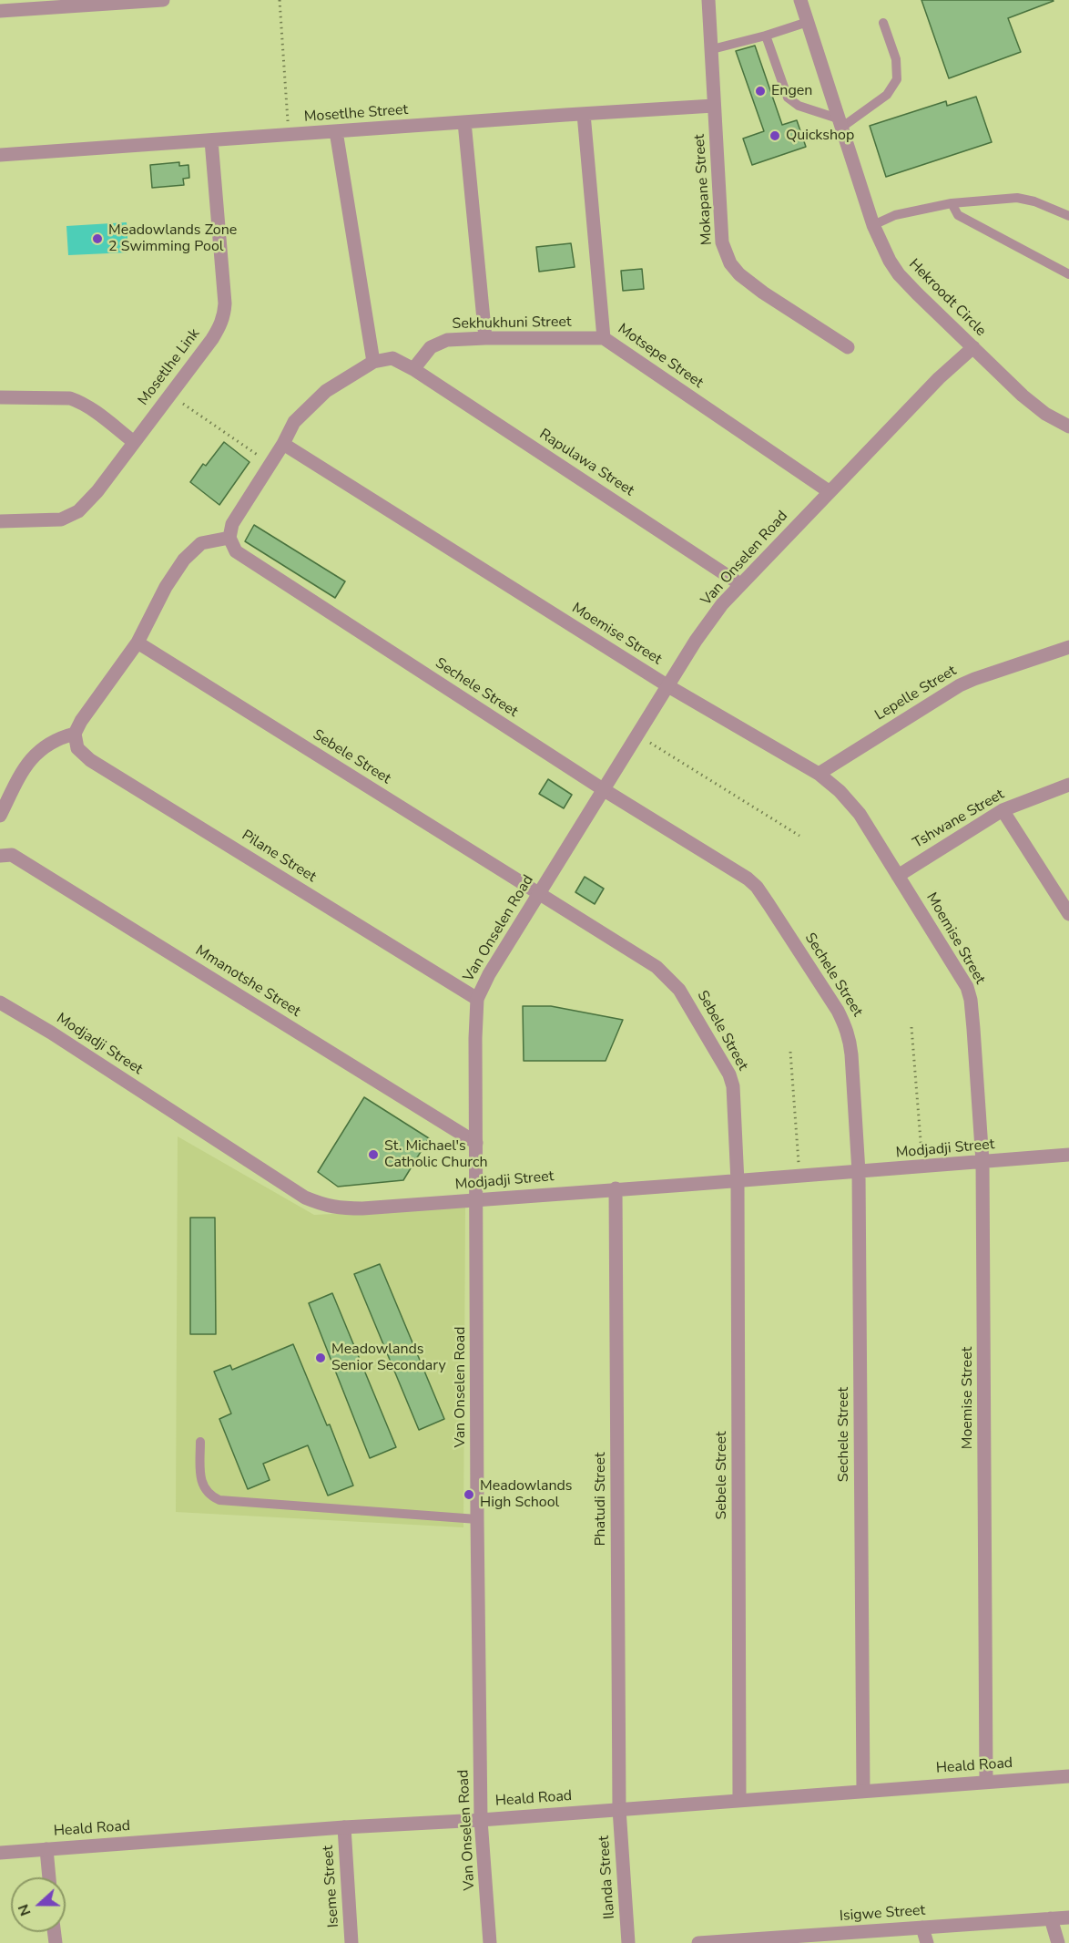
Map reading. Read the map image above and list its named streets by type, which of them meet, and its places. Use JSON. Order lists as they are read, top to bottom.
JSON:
{
  "streets": {
    "street": [
      "Mosetlhe Street",
      "Mokapane Street",
      "Hekroodt Circle",
      "Sekhukhuni Street",
      "Motsepe Street",
      "Mosetlhe Link",
      "Rapulawa Street",
      "Van Onselen Road",
      "Moemise Street",
      "Sechele Street",
      "Lepelle Street",
      "Sebele Street",
      "Tshwane Street",
      "Pilane Street",
      "Mmanotshe Street",
      "Modjadji Street",
      "Phatudi Street",
      "Heald Road",
      "Ilanda Street",
      "Iseme Street",
      "Isigwe Street"
    ]
  },
  "crossings": [
    ["Mosetlhe Street", "Mokapane Street"],
    ["Mosetlhe Street", "Motsepe Street"],
    ["Mosetlhe Street", "Mosetlhe Link"],
    ["Hekroodt Circle", "Van Onselen Road"],
    ["Sekhukhuni Street", "Motsepe Street"],
    ["Sekhukhuni Street", "Rapulawa Street"],
    ["Motsepe Street", "Van Onselen Road"],
    ["Rapulawa Street", "Van Onselen Road"],
    ["Van Onselen Road", "Moemise Street"],
    ["Van Onselen Road", "Sechele Street"],
    ["Van Onselen Road", "Sebele Street"],
    ["Van Onselen Road", "Pilane Street"],
    ["Van Onselen Road", "Mmanotshe Street"],
    ["Van Onselen Road", "Modjadji Street"],
    ["Van Onselen Road", "Heald Road"],
    ["Moemise Street", "Lepelle Street"],
    ["Moemise Street", "Tshwane Street"],
    ["Moemise Street", "Modjadji Street"],
    ["Moemise Street", "Heald Road"],
    ["Sechele Street", "Modjadji Street"],
    ["Sechele Street", "Heald Road"],
    ["Sebele Street", "Modjadji Street"],
    ["Sebele Street", "Heald Road"],
    ["Modjadji Street", "Phatudi Street"],
    ["Phatudi Street", "Heald Road"],
    ["Phatudi Street", "Ilanda Street"],
    ["Heald Road", "Ilanda Street"],
    ["Heald Road", "Iseme Street"]
  ],
  "places": [
    "Engen",
    "Quickshop",
    "Meadowlands Zone 2 Swimming Pool",
    "St. Michael's Catholic Church",
    "Meadowlands Senior Secondary",
    "Meadowlands High School"
  ],
  "north": "left"
}
